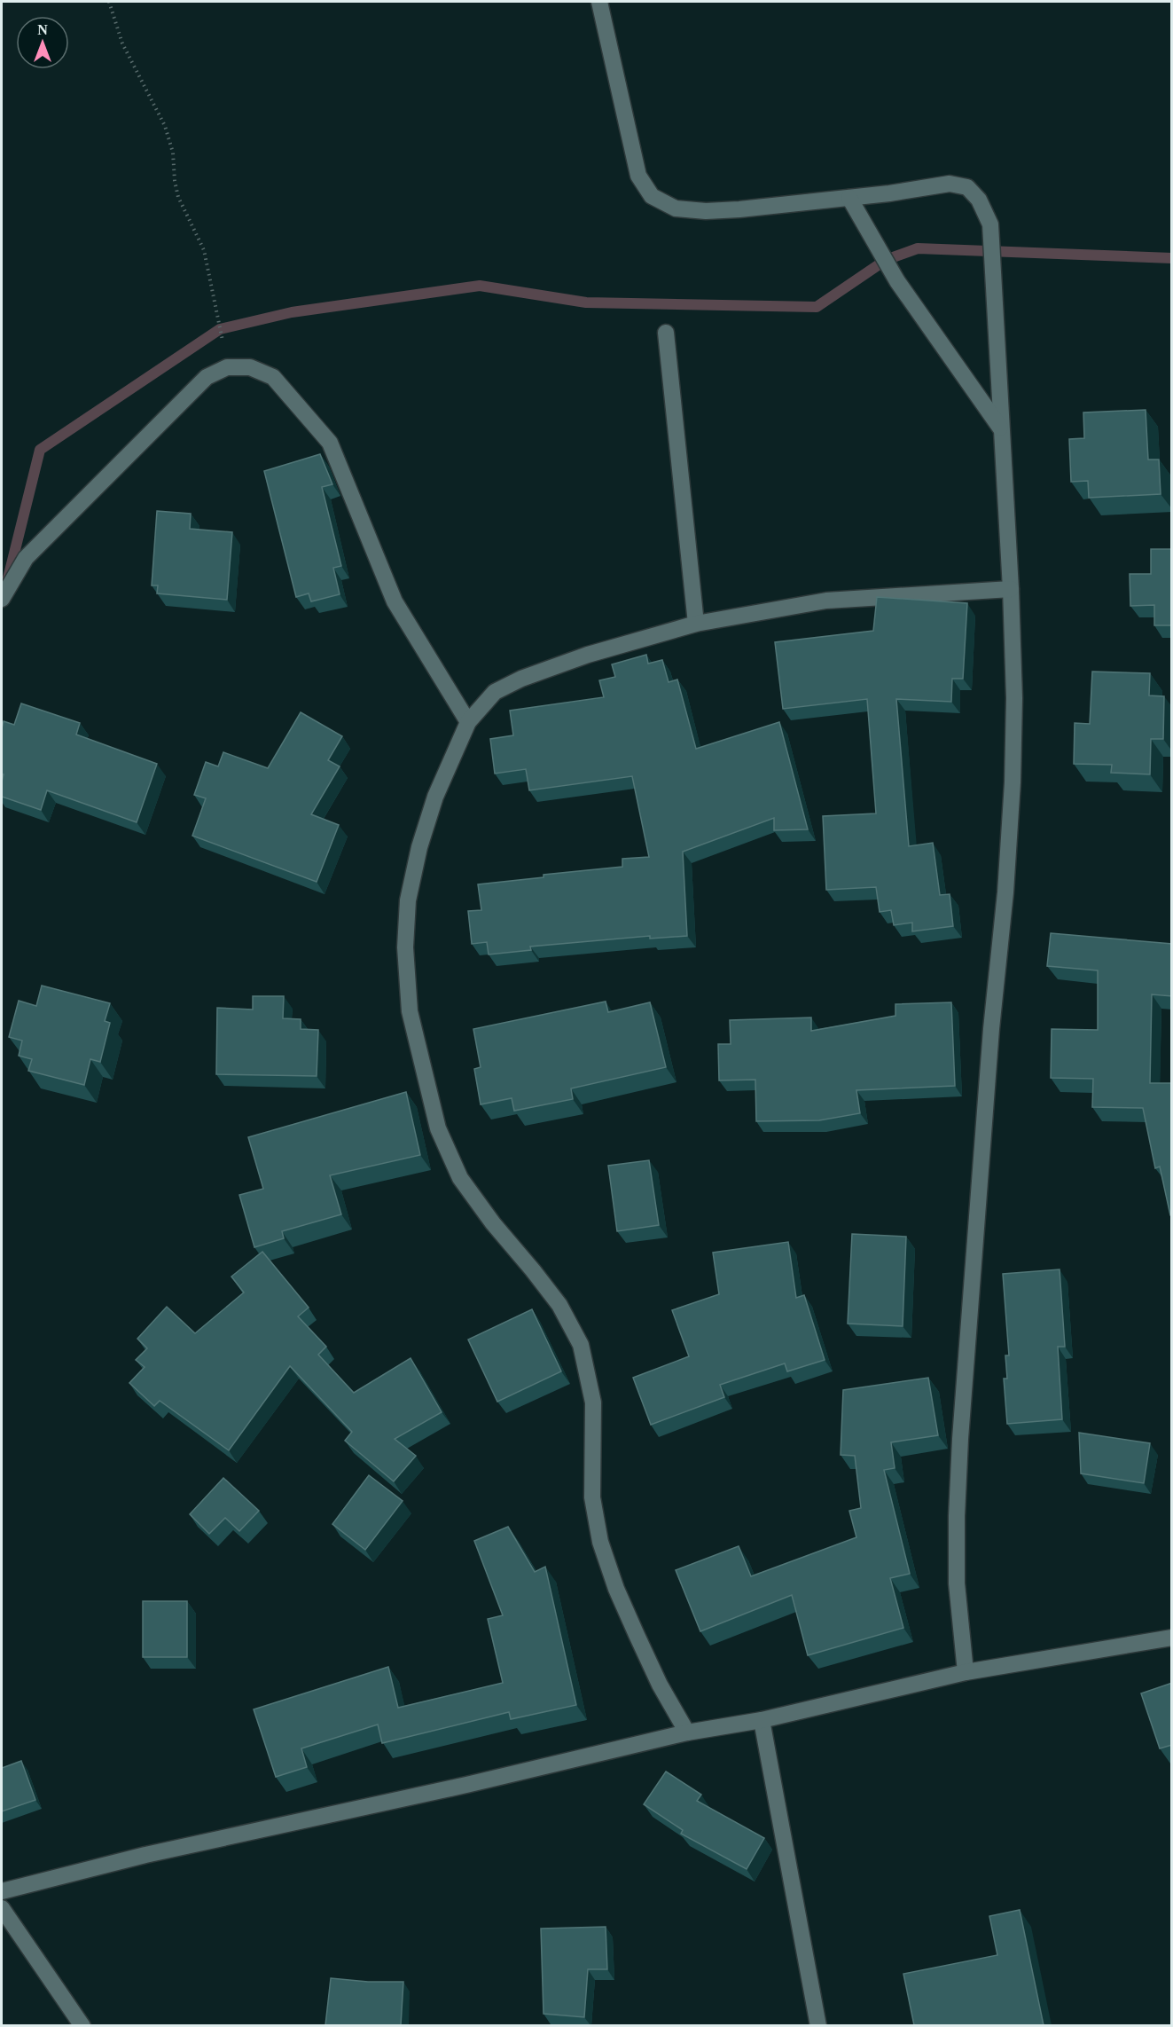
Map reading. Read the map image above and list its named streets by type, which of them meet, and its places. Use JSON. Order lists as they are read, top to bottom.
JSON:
{
  "north": "top"
}
